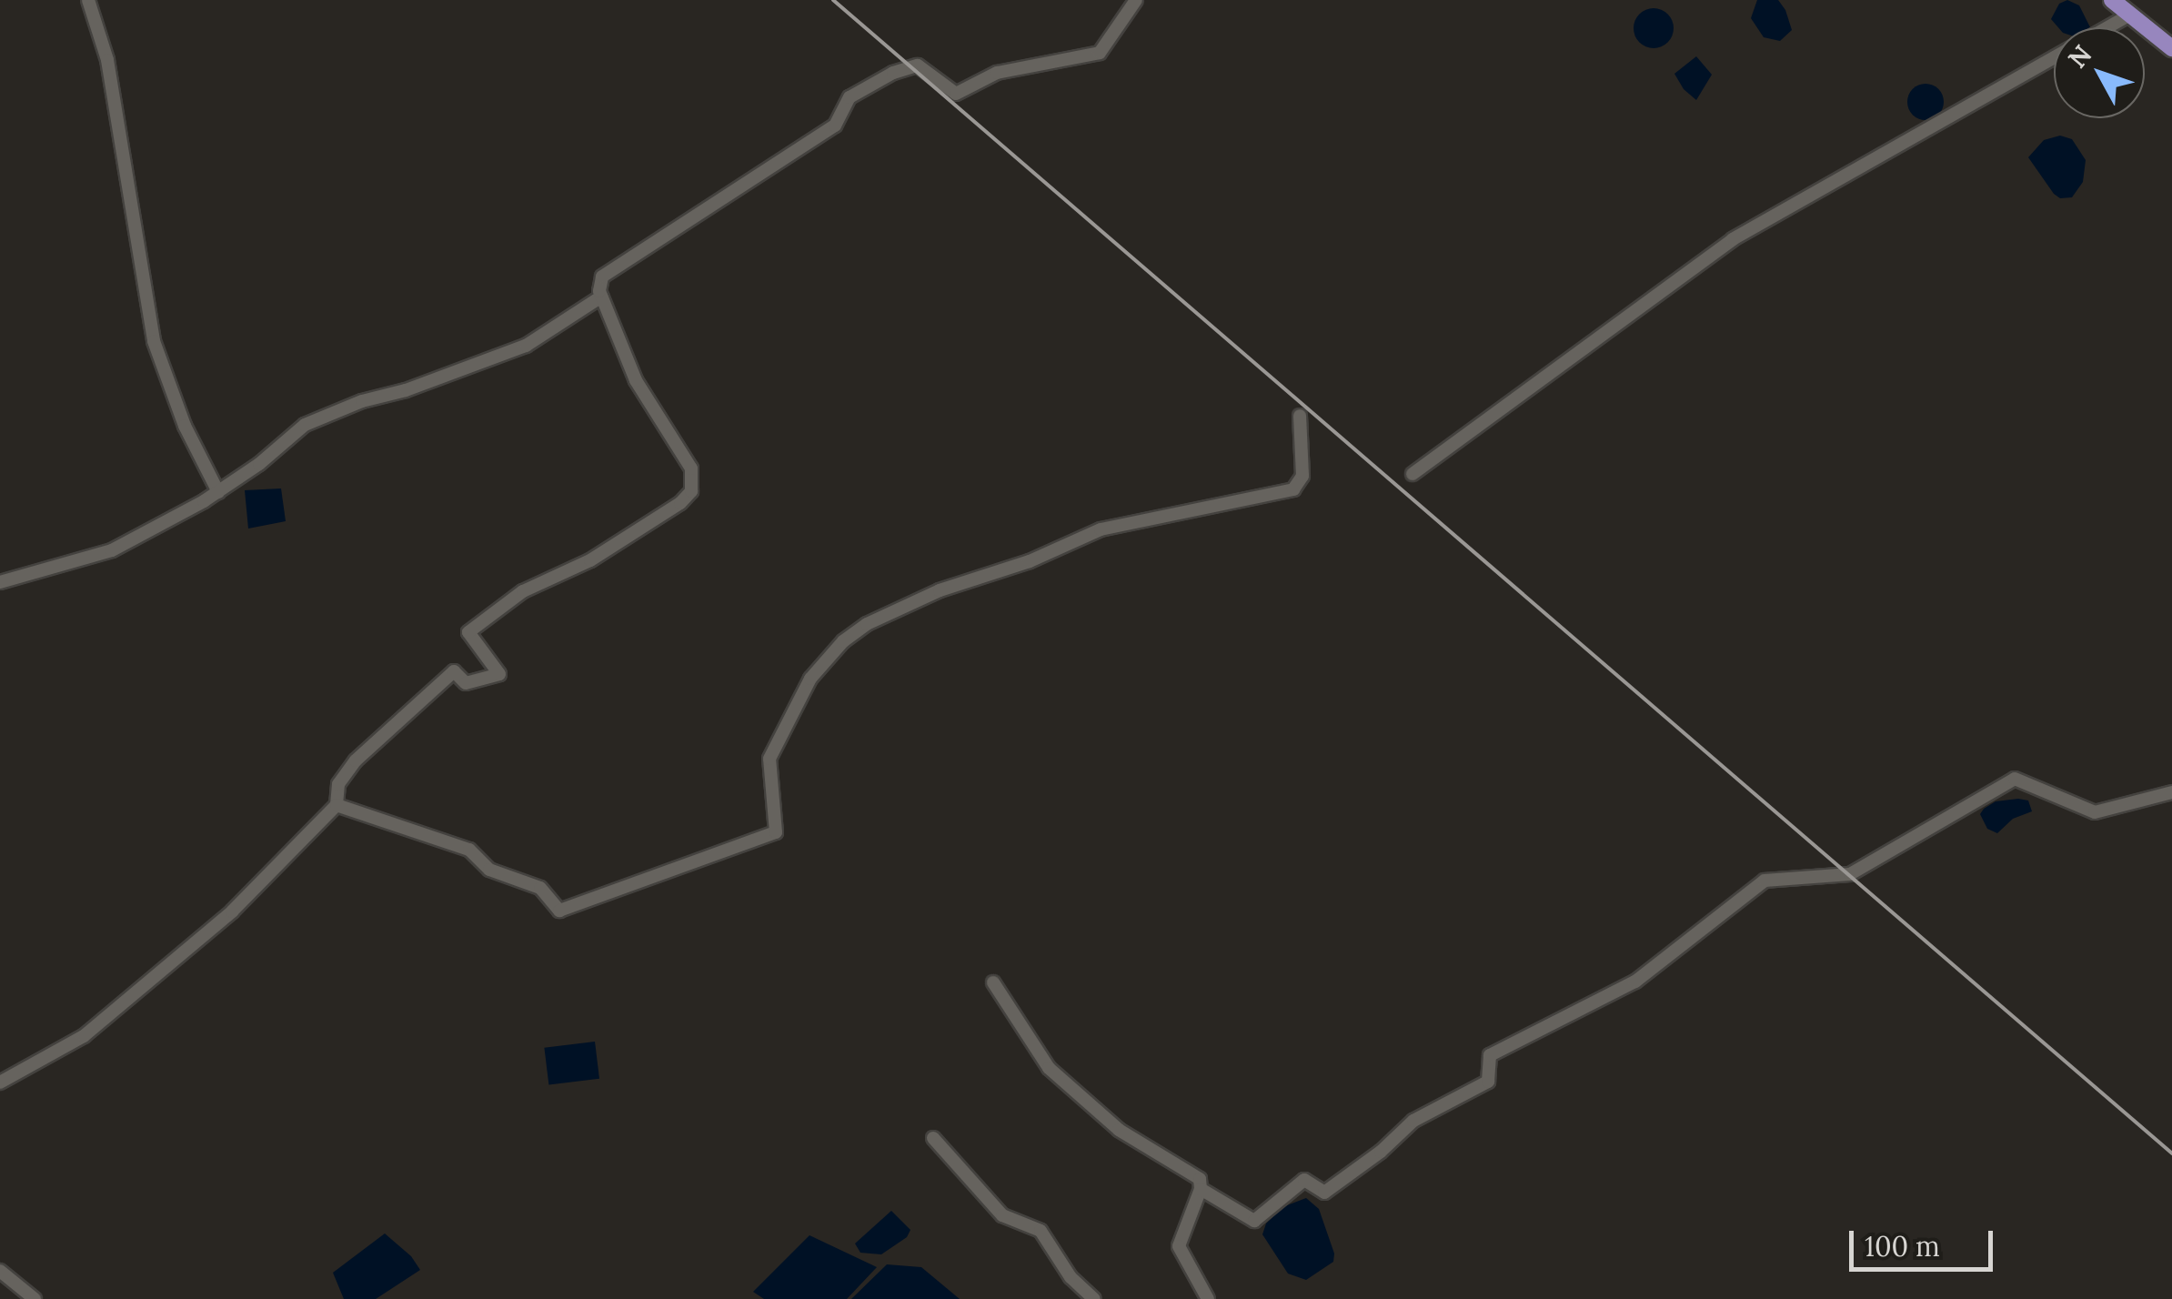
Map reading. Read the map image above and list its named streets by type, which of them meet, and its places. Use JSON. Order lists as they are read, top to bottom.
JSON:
{
  "scale_bar": "100 m",
  "north": "top left"
}
